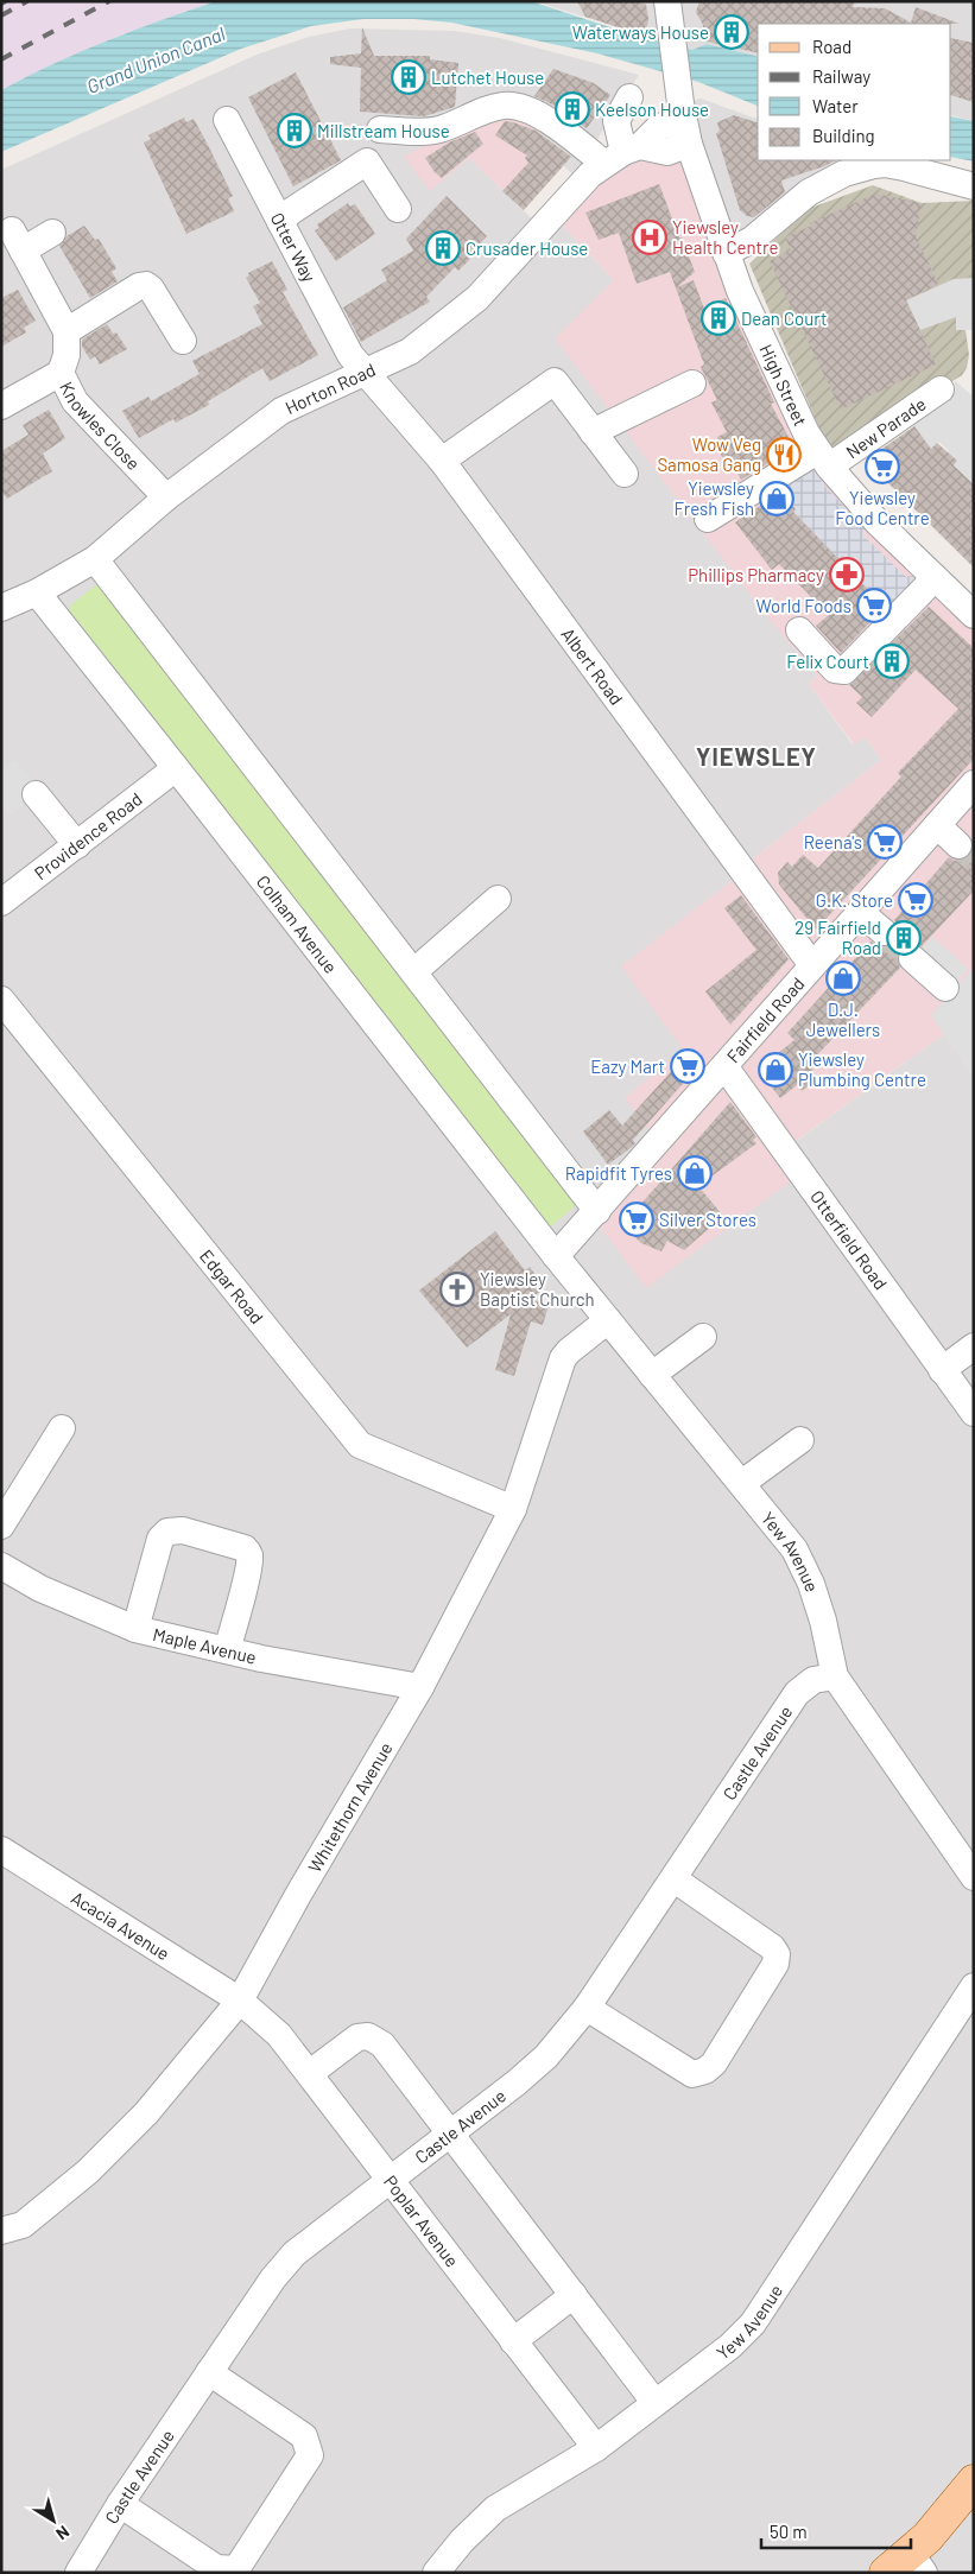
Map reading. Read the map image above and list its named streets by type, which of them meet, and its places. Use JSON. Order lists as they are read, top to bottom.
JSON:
{
  "streets": {
    "street": [
      "Otter Way",
      "High Street",
      "Horton Road",
      "Knowles Close",
      "New Parade",
      "Albert Road",
      "Providence Road",
      "Colham Avenue",
      "Fairfield Road",
      "Otterfield Road",
      "Edgar Road",
      "Yew Avenue",
      "Maple Avenue",
      "Castle Avenue",
      "Whitethorn Avenue",
      "Acacia Avenue",
      "Poplar Avenue"
    ]
  },
  "crossings": [
    ["Otter Way", "Horton Road"],
    ["Otter Way", "Albert Road"],
    ["High Street", "New Parade"],
    ["Horton Road", "Knowles Close"],
    ["Horton Road", "Albert Road"],
    ["Horton Road", "Colham Avenue"],
    ["Albert Road", "Fairfield Road"],
    ["Providence Road", "Colham Avenue"],
    ["Colham Avenue", "Fairfield Road"],
    ["Colham Avenue", "Yew Avenue"],
    ["Fairfield Road", "Otterfield Road"],
    ["Fairfield Road", "Yew Avenue"],
    ["Edgar Road", "Whitethorn Avenue"],
    ["Yew Avenue", "Castle Avenue"],
    ["Yew Avenue", "Whitethorn Avenue"],
    ["Yew Avenue", "Poplar Avenue"],
    ["Maple Avenue", "Whitethorn Avenue"],
    ["Castle Avenue", "Poplar Avenue"],
    ["Whitethorn Avenue", "Acacia Avenue"],
    ["Whitethorn Avenue", "Poplar Avenue"],
    ["Acacia Avenue", "Poplar Avenue"]
  ],
  "districts": ["YIEWSLEY"],
  "water": ["Grand Union Canal"],
  "places": {
    "building": [
      "Waterways House",
      "Lutchet House",
      "Keelson House",
      "Millstream House",
      "Crusader House",
      "Dean Court",
      "Felix Court",
      "29 Fairfield Road"
    ],
    "hospital": ["Yiewsley Health Centre"],
    "restaurant": ["Wow Veg Samosa Gang"],
    "supermarket": [
      "Yiewsley Food Centre",
      "World Foods",
      "Reena's",
      "G.K. Store",
      "Eazy Mart",
      "Silver Stores"
    ],
    "shop": [
      "Yiewsley Fresh Fish",
      "D.J. Jewellers",
      "Yiewsley Plumbing Centre",
      "Rapidfit Tyres"
    ],
    "pharmacy": ["Phillips Pharmacy"],
    "church": ["Yiewsley Baptist Church"]
  },
  "legend": [
    "Road",
    "Railway",
    "Water",
    "Building"
  ],
  "scale_bar": "50 m",
  "north": "bottom right"
}
